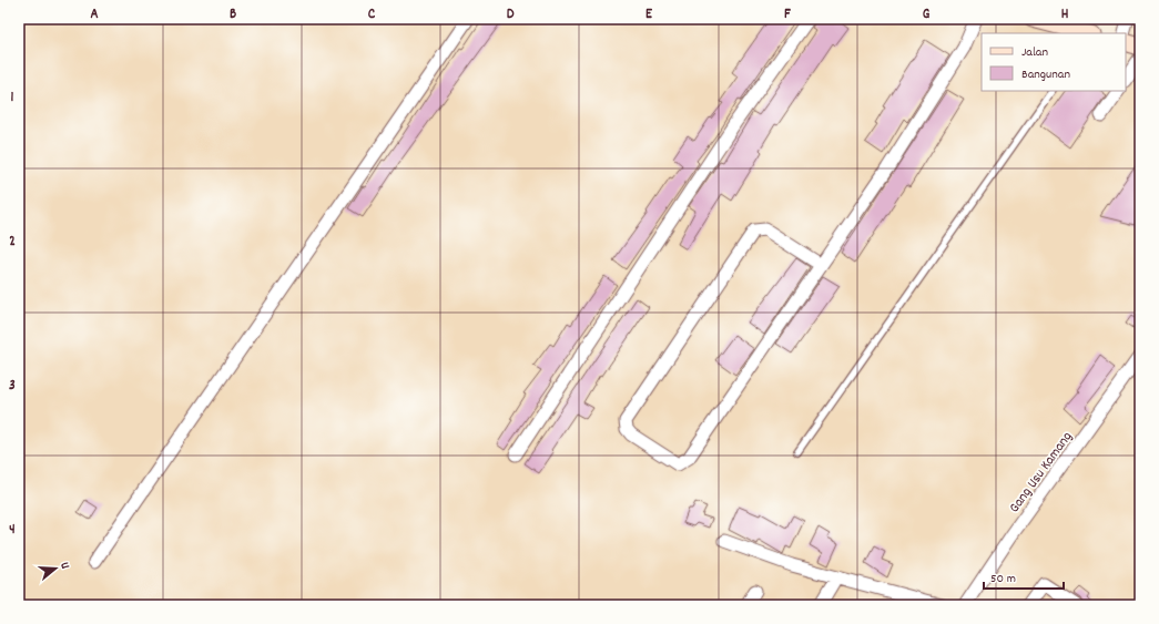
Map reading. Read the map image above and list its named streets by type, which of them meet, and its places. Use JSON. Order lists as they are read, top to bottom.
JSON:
{
  "streets": {
    "street": ["Gang Usu Kamang"]
  },
  "legend": ["Jalan", "Bangunan"],
  "scale_bar": "50 m",
  "north": "right",
  "grid": {
    "columns": [
      "A",
      "B",
      "C",
      "D",
      "E",
      "F",
      "G",
      "H"
    ],
    "rows": [
      "1",
      "2",
      "3",
      "4"
    ]
  }
}
